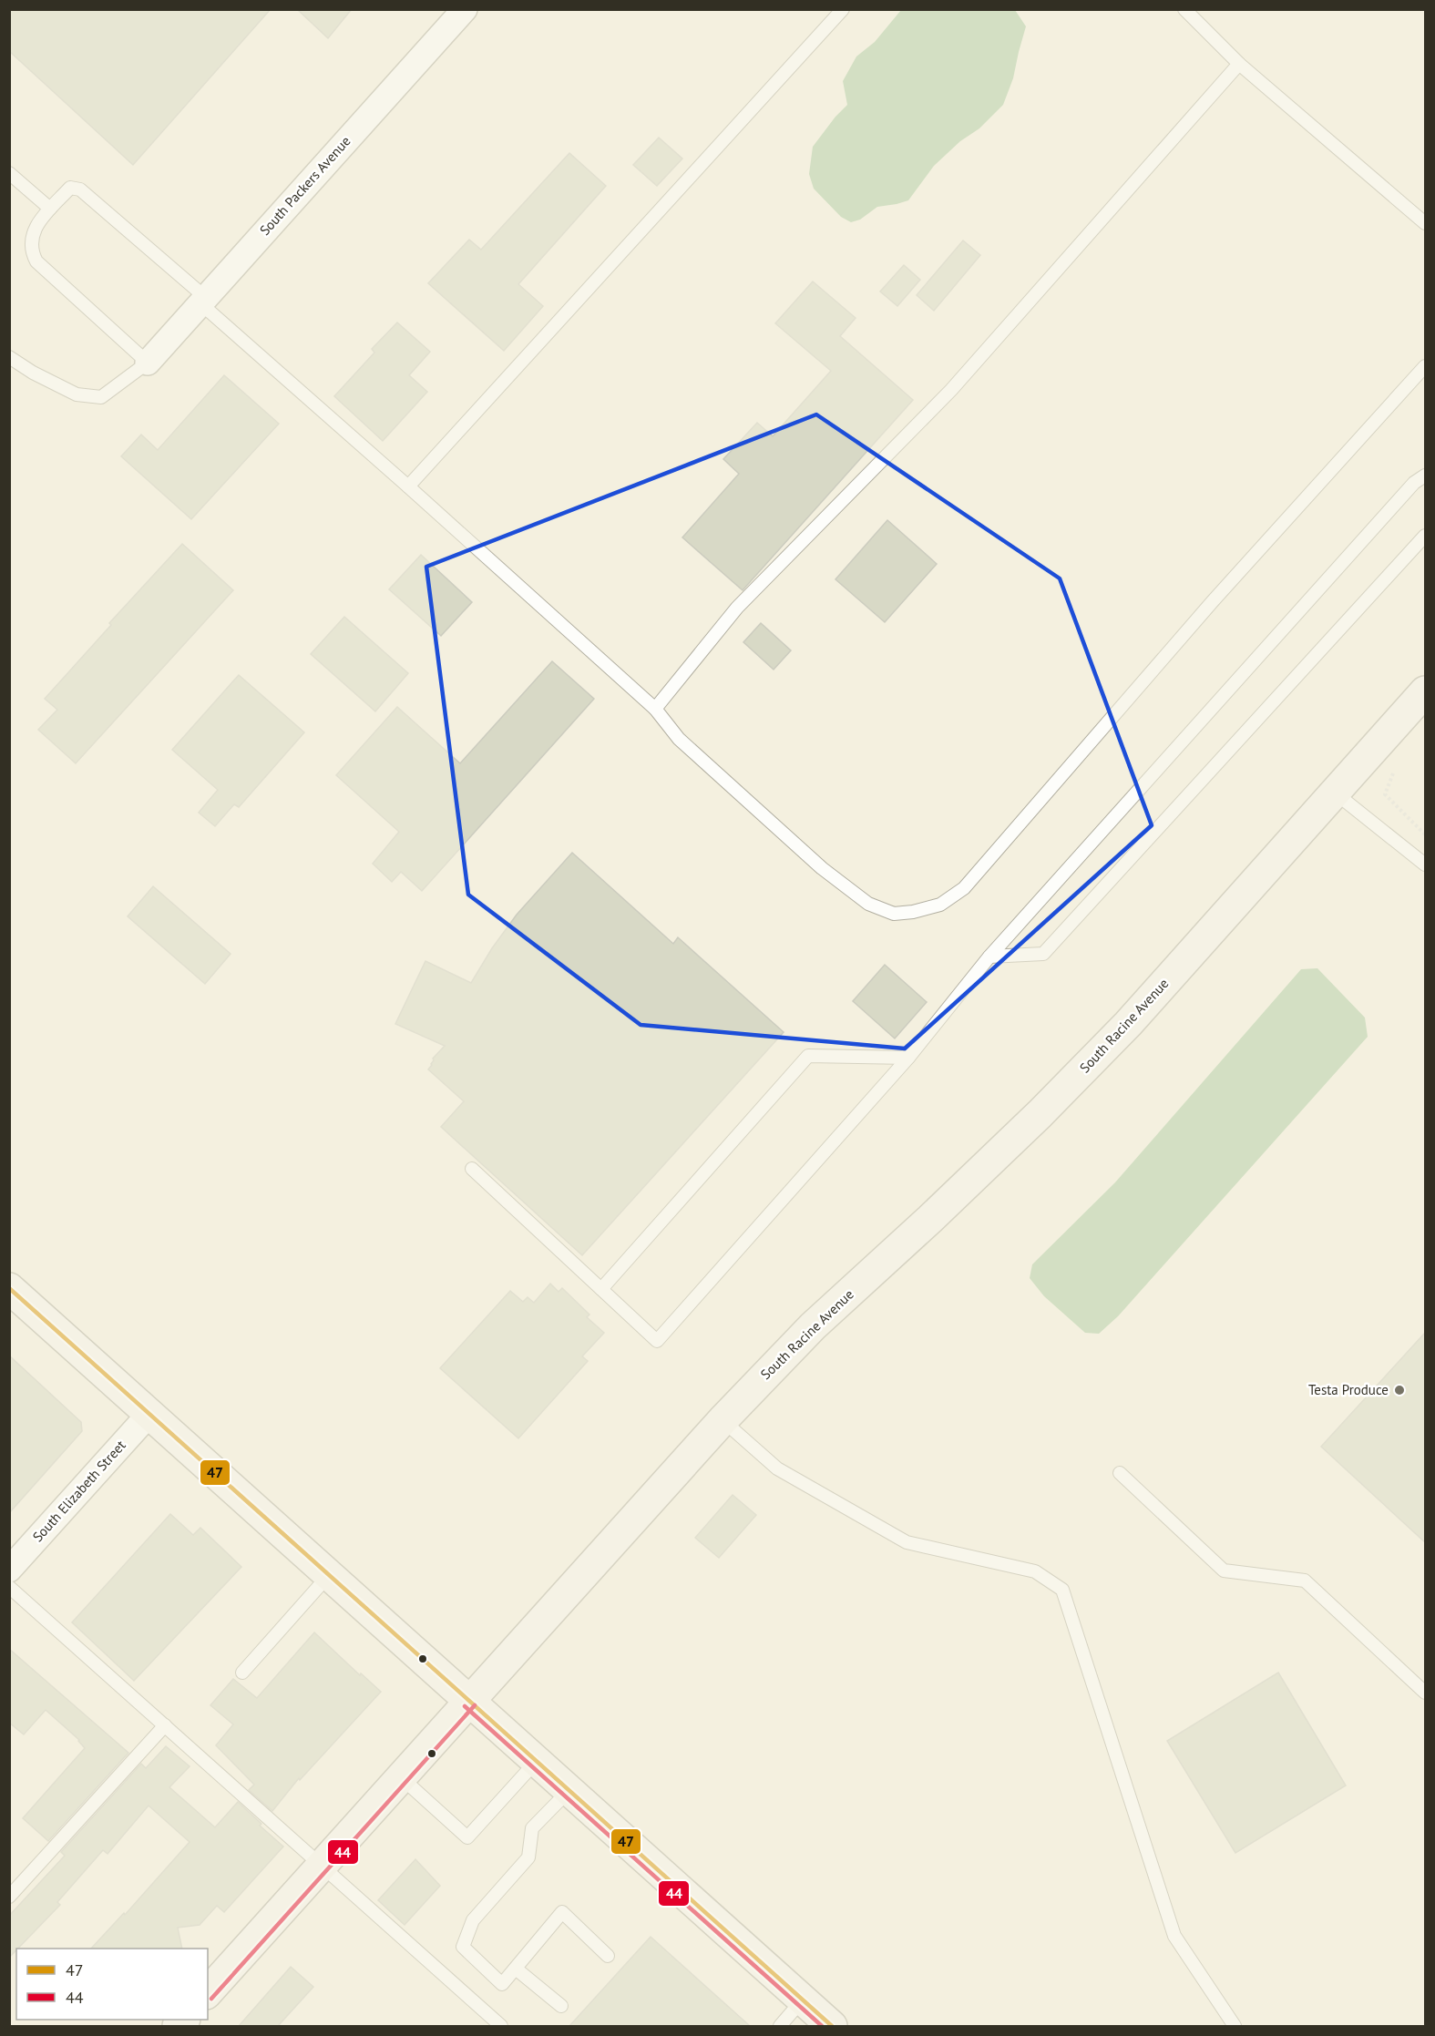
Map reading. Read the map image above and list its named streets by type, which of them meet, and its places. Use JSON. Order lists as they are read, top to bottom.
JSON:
{
  "streets": {
    "street": ["South Packers Avenue", "South Racine Avenue", "South Elizabeth Street"]
  },
  "places": ["Testa Produce"],
  "lines": ["transit line 47", "transit line 44"],
  "legend": ["47", "44"]
}
